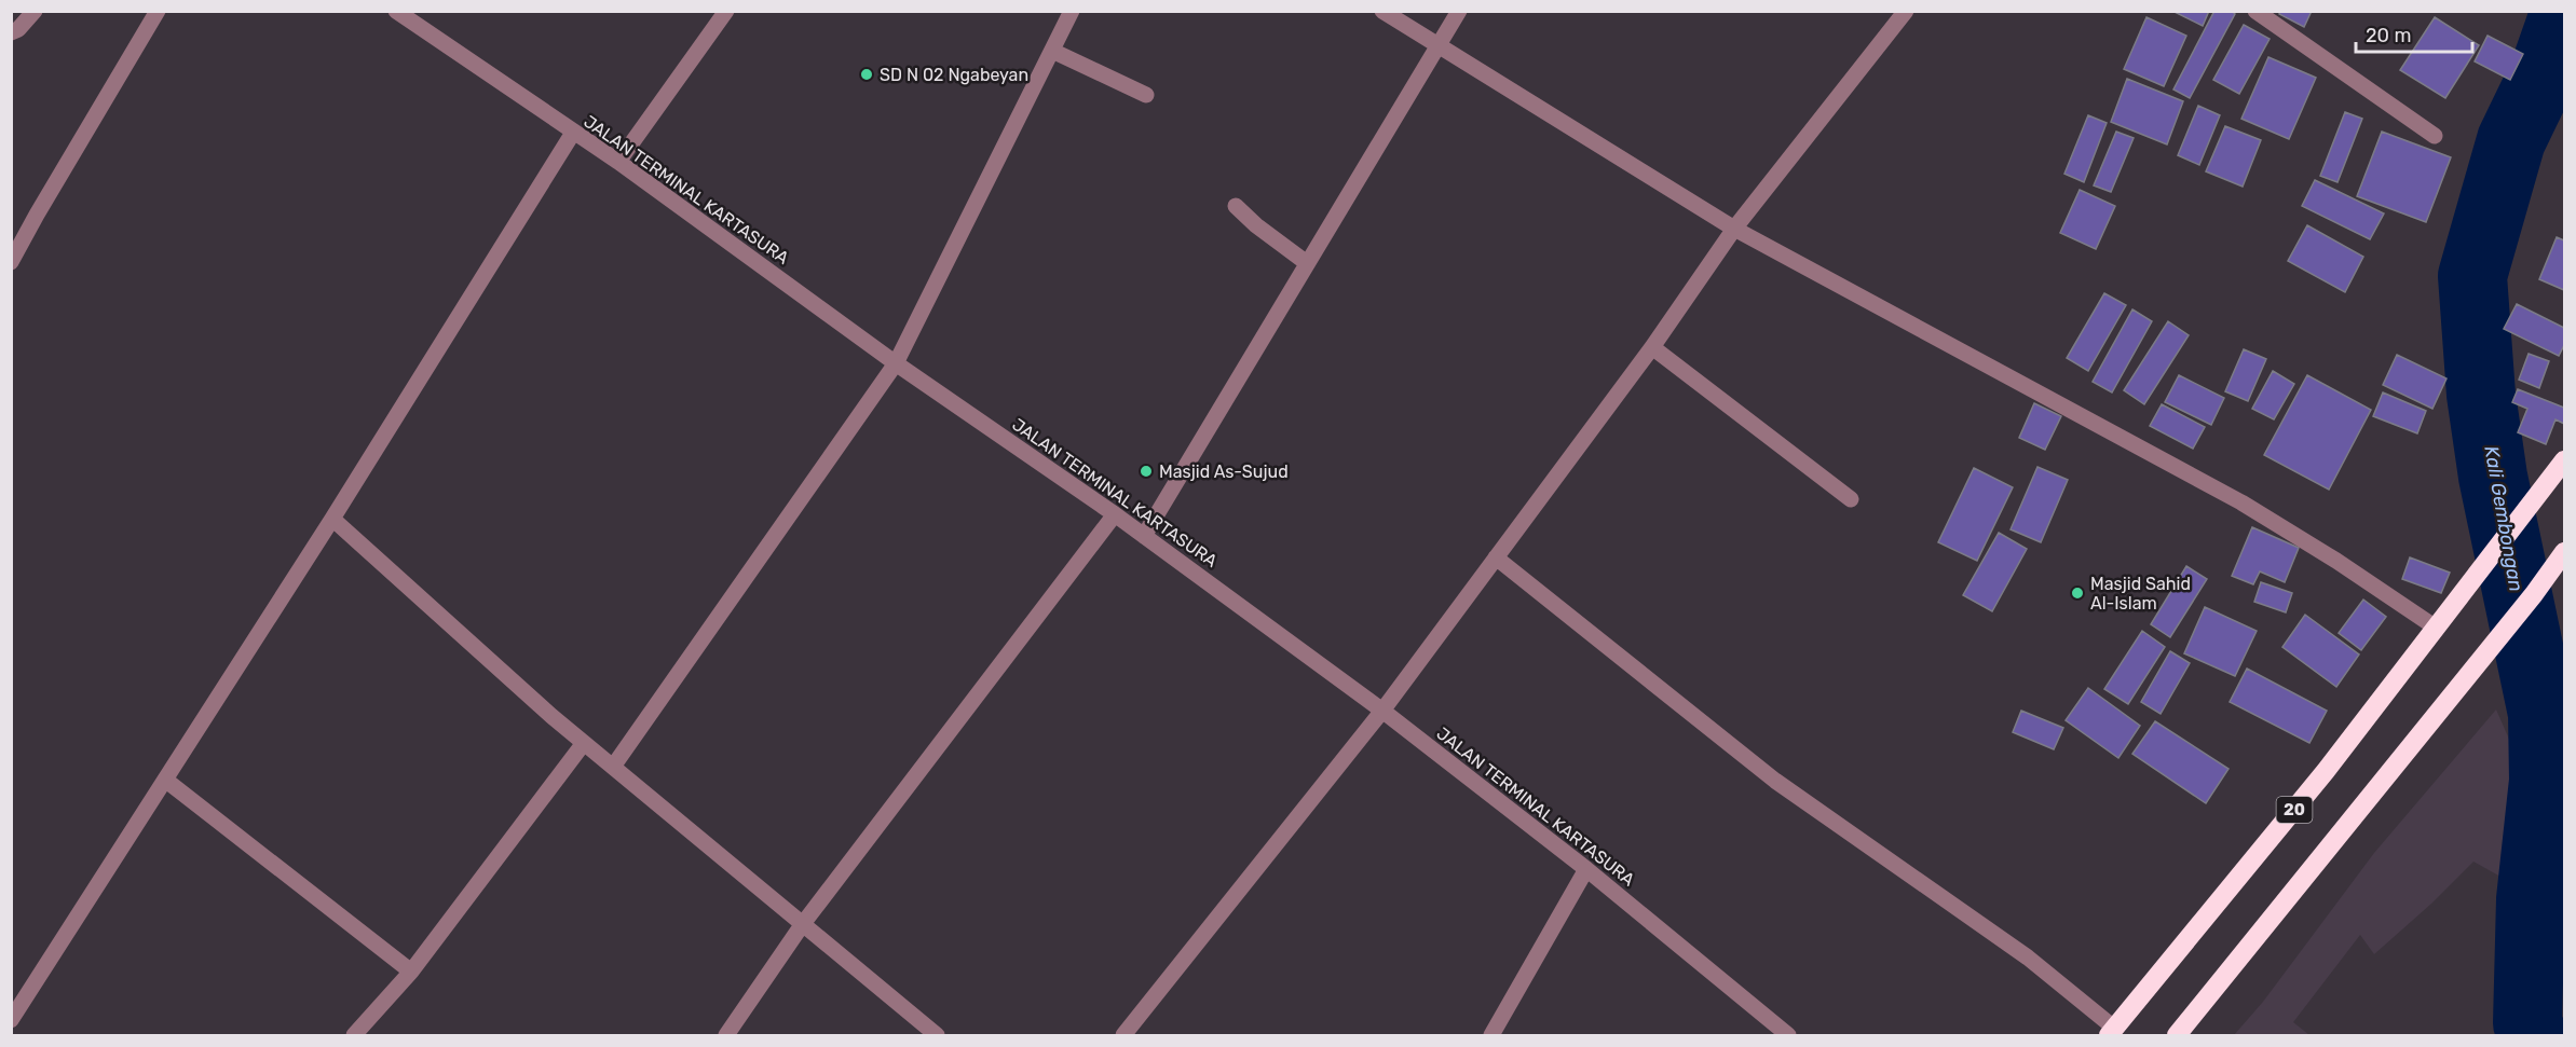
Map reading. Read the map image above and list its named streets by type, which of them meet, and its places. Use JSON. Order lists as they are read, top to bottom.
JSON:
{
  "streets": {
    "highway": ["20"],
    "street": ["JALAN TERMINAL KARTASURA"]
  },
  "water": ["Kali Gembongan"],
  "places": ["SD N 02 Ngabeyan", "Masjid As-Sujud", "Masjid Sahid Al-Islam"],
  "scale_bar": "20 m"
}
